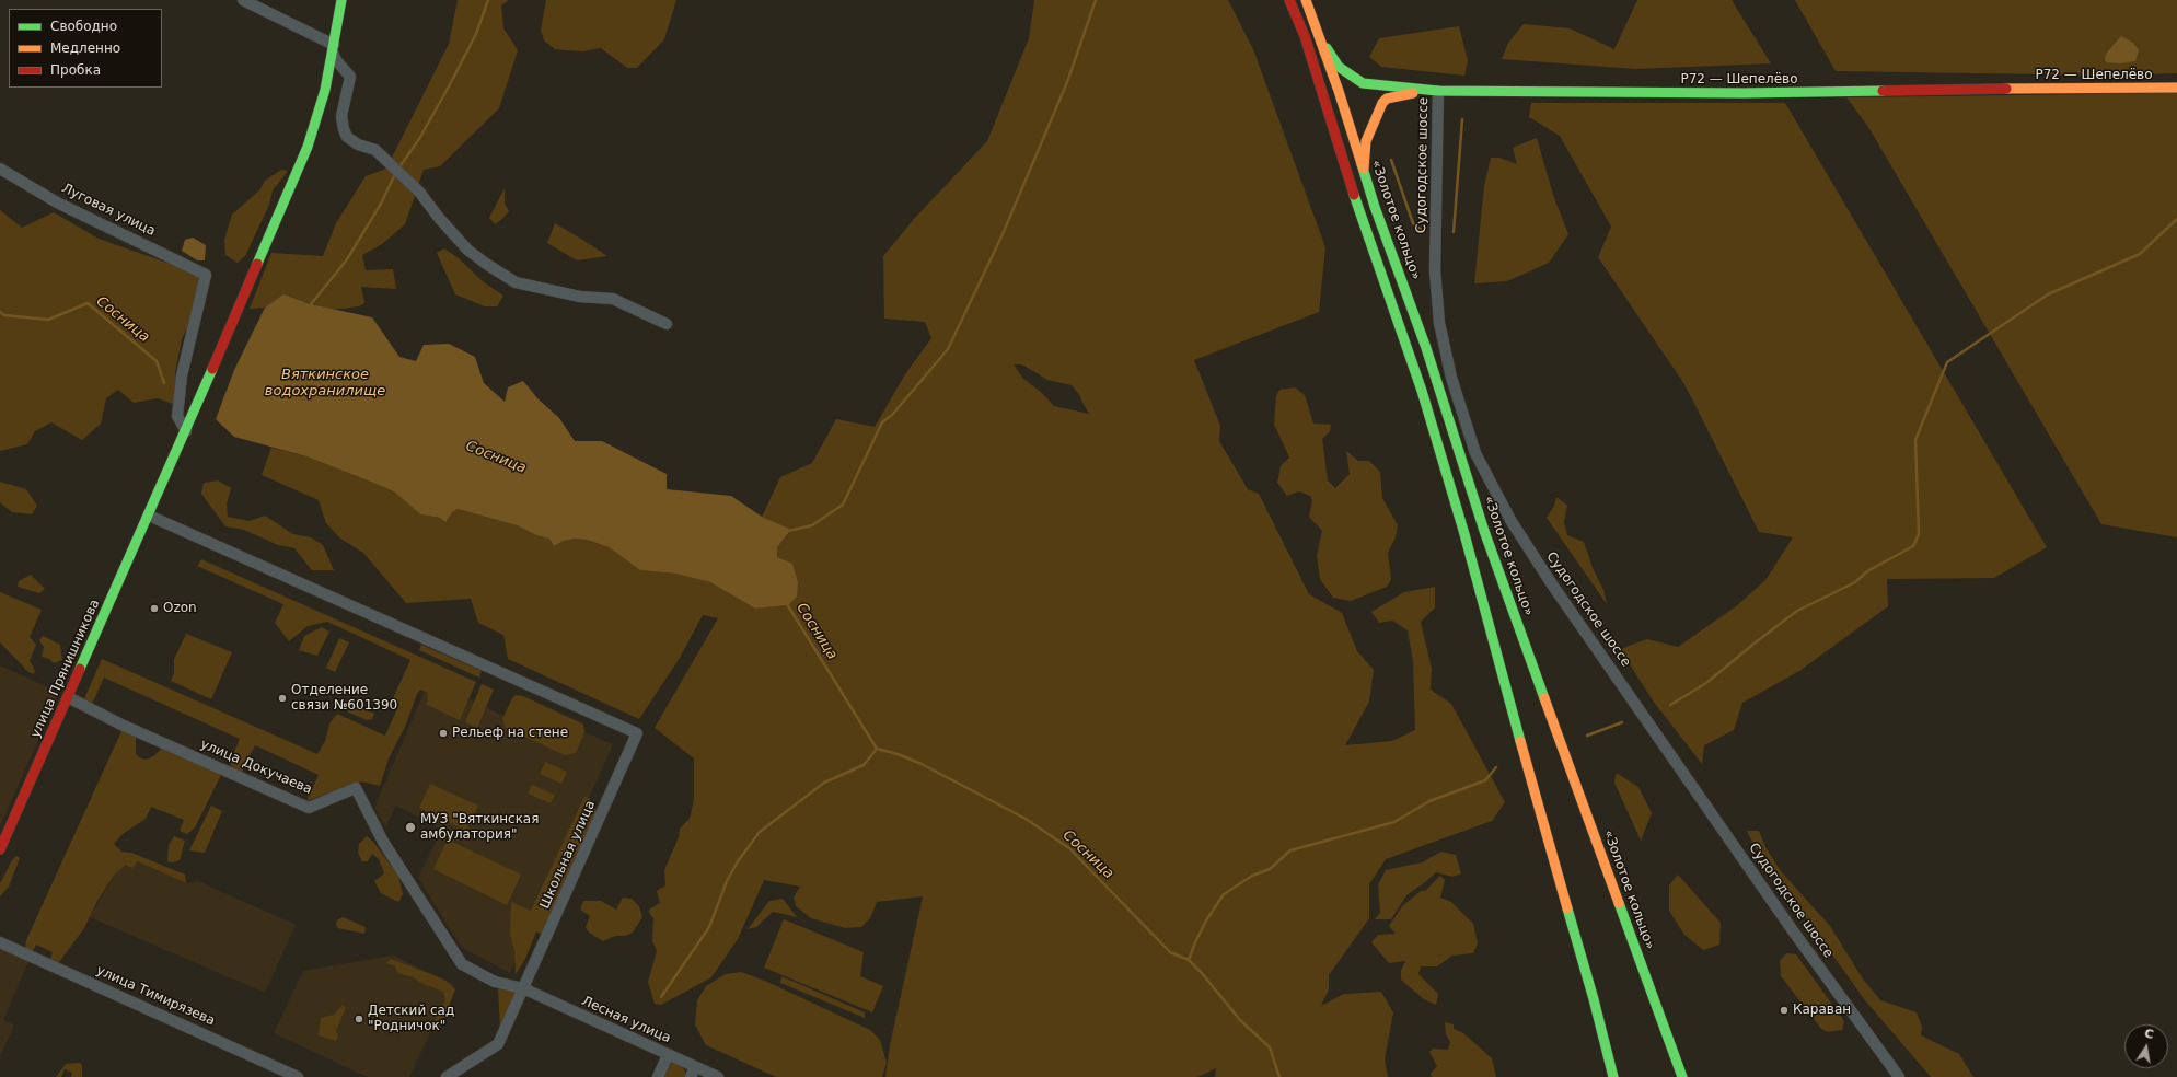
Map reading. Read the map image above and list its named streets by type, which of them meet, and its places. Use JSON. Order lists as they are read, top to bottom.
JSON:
{
  "streets": {
    "main road": ["Р72 — Шепелёво", "«Золотое кольцо»", "улица Прянишникова"],
    "street": [
      "Судогодское шоссе",
      "Луговая улица",
      "улица Докучаева",
      "Школьная улица",
      "улица Тимирязева",
      "Лесная улица"
    ]
  },
  "crossings": [
    ["Р72 — Шепелёво", "Судогодское шоссе"],
    ["Р72 — Шепелёво", "«Золотое кольцо»"],
    ["Луговая улица", "улица Прянишникова"],
    ["улица Прянишникова", "улица Докучаева"],
    ["улица Прянишникова", "Школьная улица"],
    ["улица Докучаева", "Школьная улица"],
    ["улица Докучаева", "Лесная улица"],
    ["Школьная улица", "Лесная улица"]
  ],
  "water": ["Сосница", "Вяткинское водохранилище"],
  "places": [
    "Ozon",
    "Отделение связи №601390",
    "Рельеф на стене",
    "МУЗ \"Вяткинская амбулатория\"",
    "Караван",
    "Детский сад \"Родничок\""
  ],
  "legend": ["Свободно", "Медленно", "Пробка"],
  "north": "top"
}
